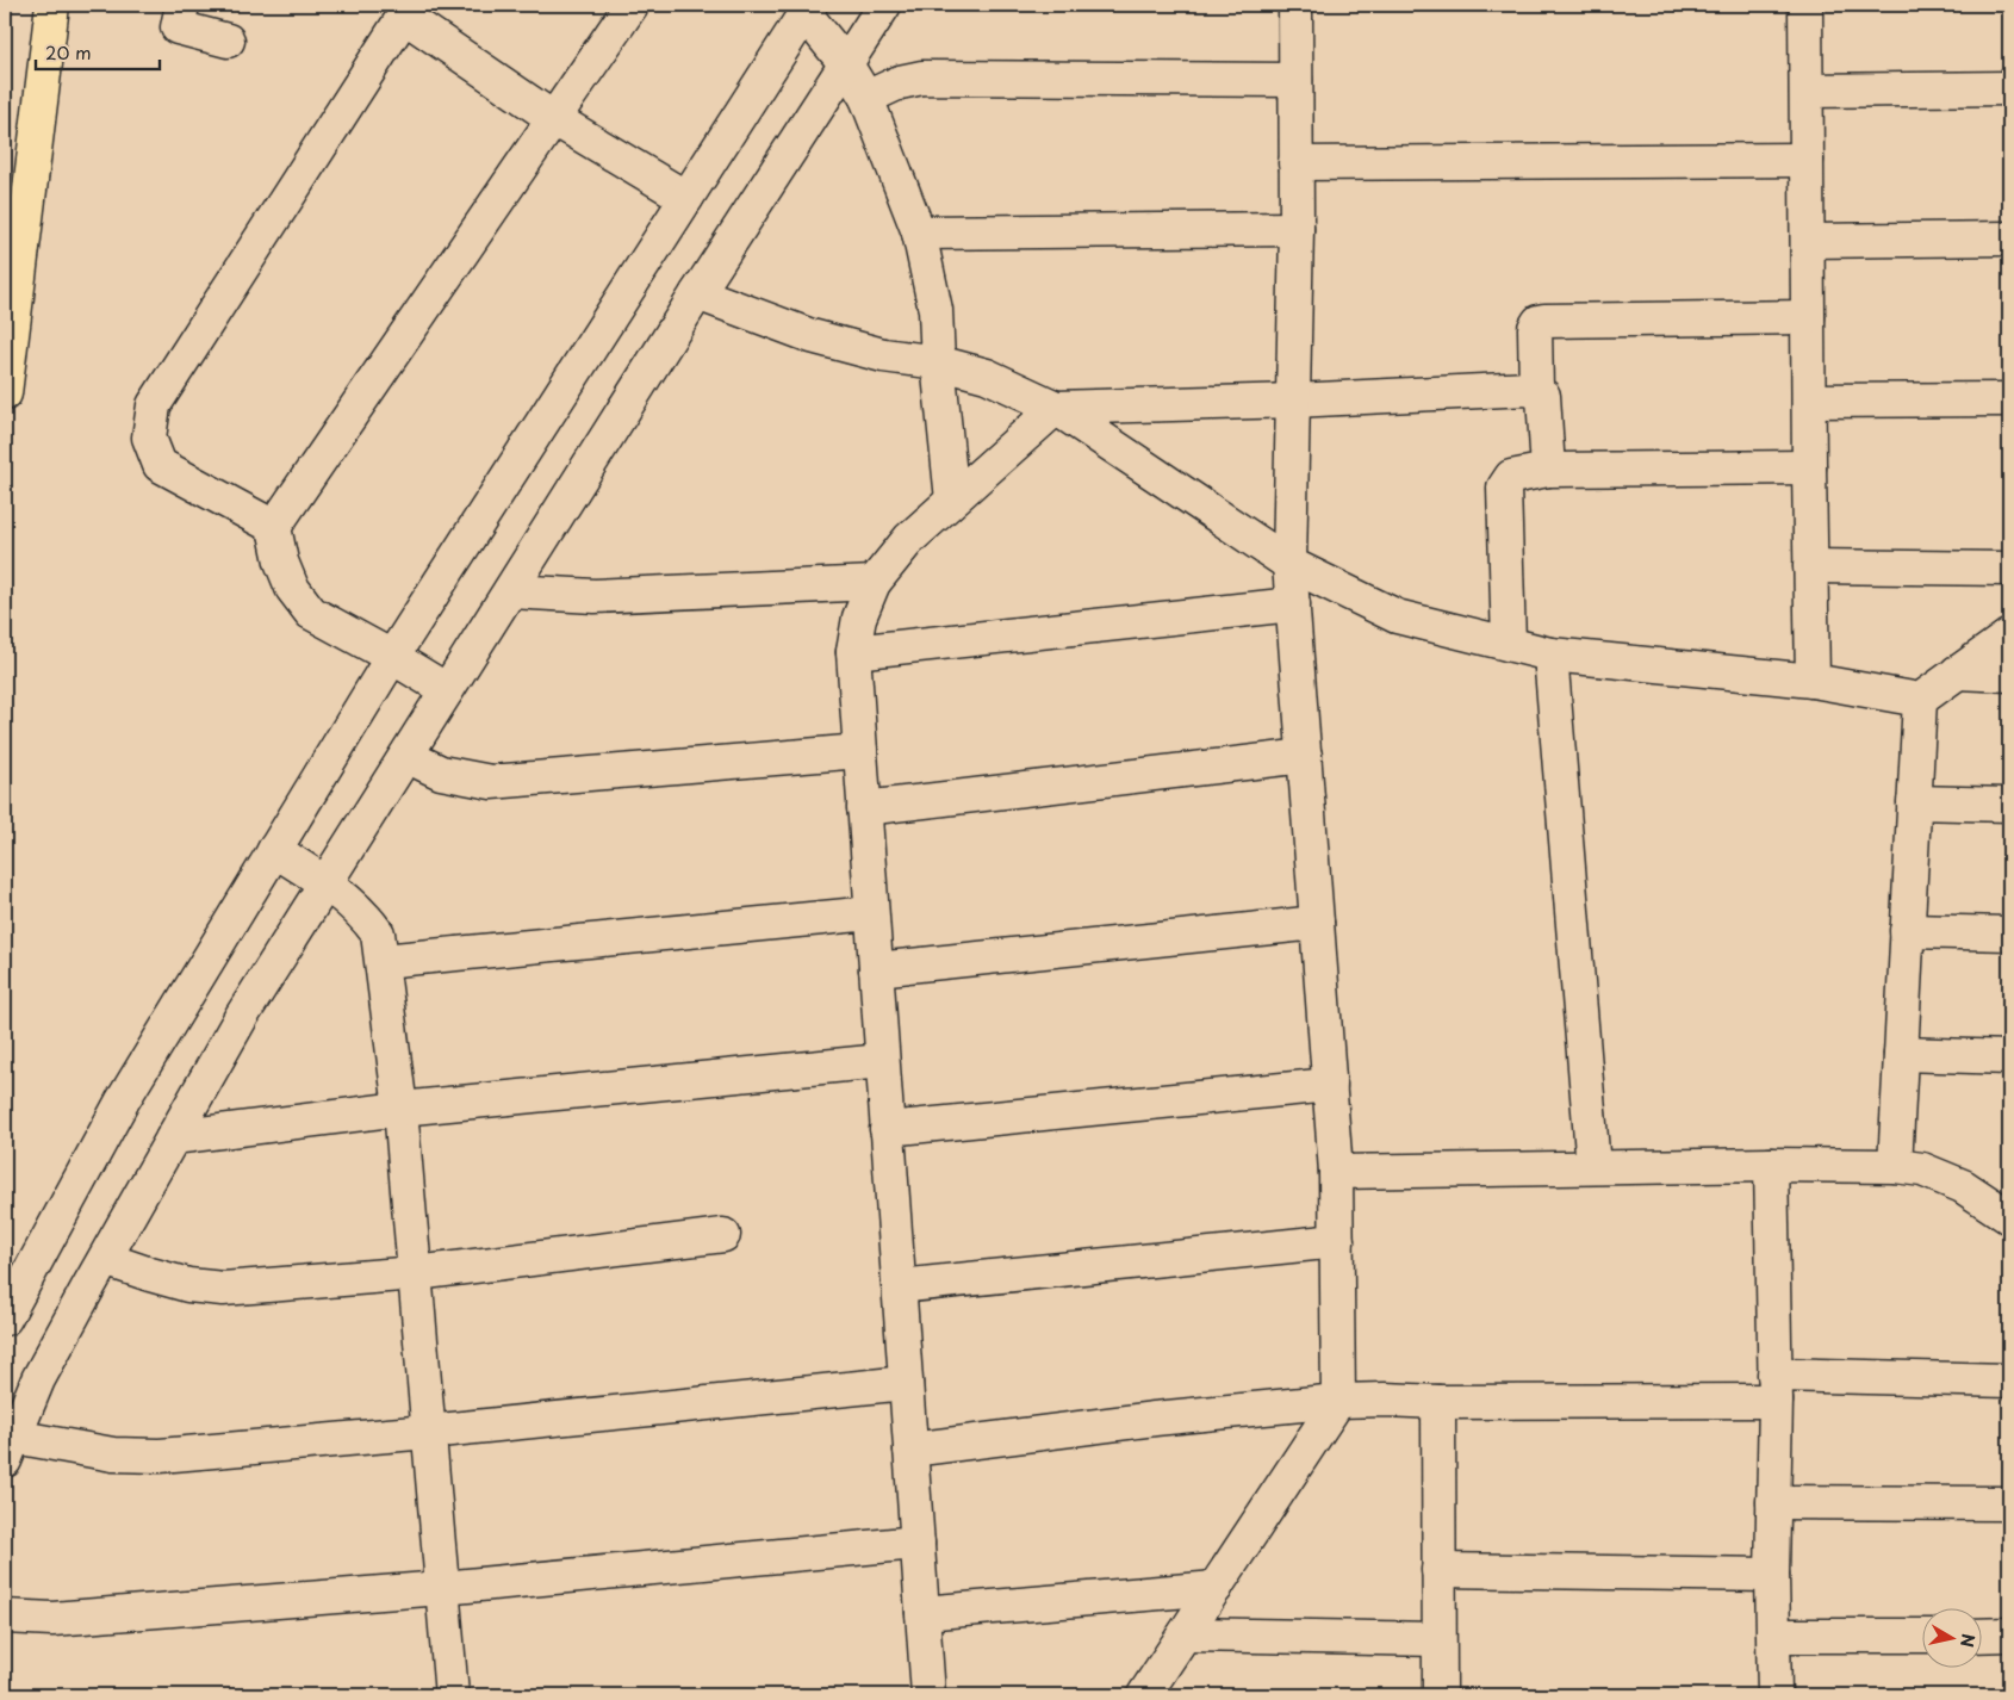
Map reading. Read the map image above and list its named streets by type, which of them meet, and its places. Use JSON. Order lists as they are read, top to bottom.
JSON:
{
  "scale_bar": "20 m",
  "north": "right"
}
